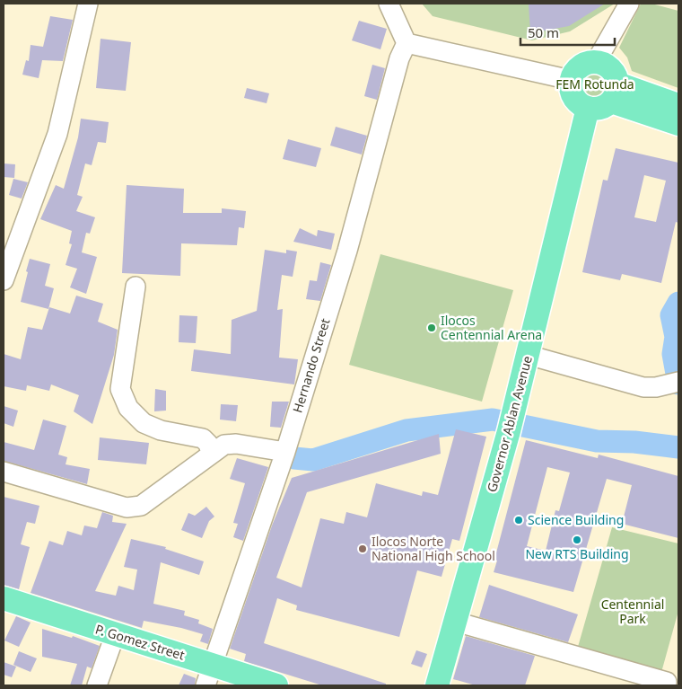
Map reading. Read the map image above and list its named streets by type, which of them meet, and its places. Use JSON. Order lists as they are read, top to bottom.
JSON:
{
  "streets": {
    "main road": ["Governor Ablan Avenue", "P. Gomez Street"],
    "street": ["Hernando Street"]
  },
  "crossings": [
    ["Hernando Street", "P. Gomez Street"]
  ],
  "parks": ["FEM Rotunda", "Centennial Park"],
  "places": [
    "Ilocos Centennial Arena",
    "Science Building",
    "New RTS Building",
    "Ilocos Norte National High School"
  ],
  "scale_bar": "50 m"
}
